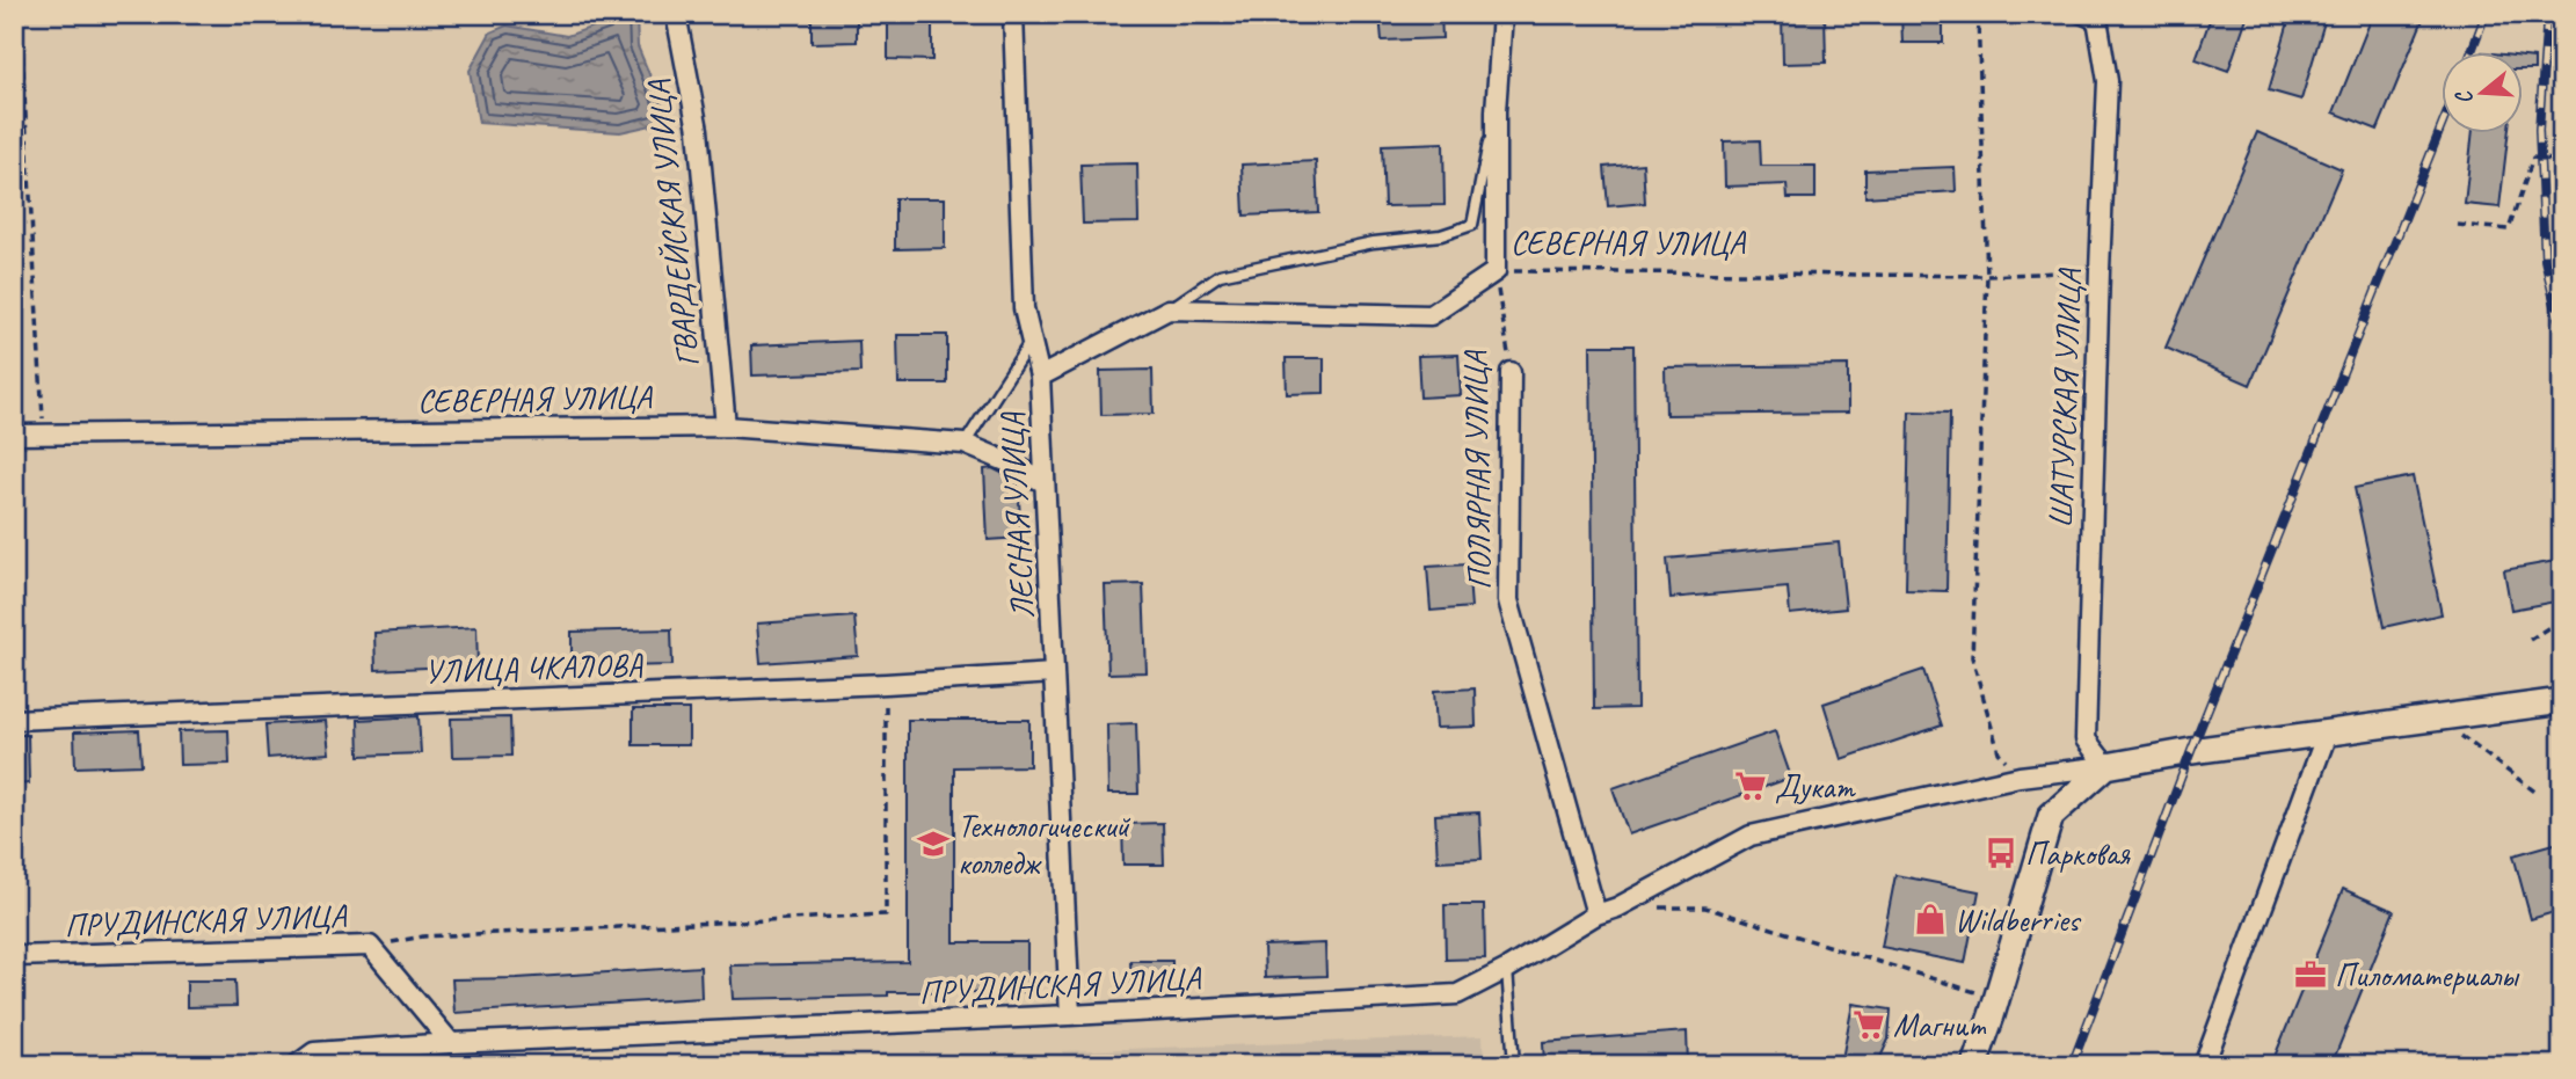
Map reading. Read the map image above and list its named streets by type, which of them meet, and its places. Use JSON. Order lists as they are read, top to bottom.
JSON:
{
  "streets": {
    "street": [
      "ГВАРДЕЙСКАЯ УЛИЦА",
      "СЕВЕРНАЯ УЛИЦА",
      "ШАТУРСКАЯ УЛИЦА",
      "ПОЛЯРНАЯ УЛИЦА",
      "ЛЕСНАЯ УЛИЦА",
      "УЛИЦА ЧКАЛОВА",
      "ПРУДИНСКАЯ УЛИЦА"
    ]
  },
  "crossings": [
    ["ГВАРДЕЙСКАЯ УЛИЦА", "СЕВЕРНАЯ УЛИЦА"],
    ["СЕВЕРНАЯ УЛИЦА", "ШАТУРСКАЯ УЛИЦА"],
    ["СЕВЕРНАЯ УЛИЦА", "ПОЛЯРНАЯ УЛИЦА"],
    ["СЕВЕРНАЯ УЛИЦА", "ЛЕСНАЯ УЛИЦА"],
    ["ШАТУРСКАЯ УЛИЦА", "ПРУДИНСКАЯ УЛИЦА"],
    ["ПОЛЯРНАЯ УЛИЦА", "ПРУДИНСКАЯ УЛИЦА"],
    ["ЛЕСНАЯ УЛИЦА", "УЛИЦА ЧКАЛОВА"],
    ["ЛЕСНАЯ УЛИЦА", "ПРУДИНСКАЯ УЛИЦА"]
  ],
  "places": {
    "supermarket": ["Дукат", "Магнит"],
    "school or university": ["Технологический колледж"],
    "bus stop": ["Парковая"],
    "shop": ["Wildberries"],
    "office": ["Пиломатериалы"]
  },
  "north": "left"
}
